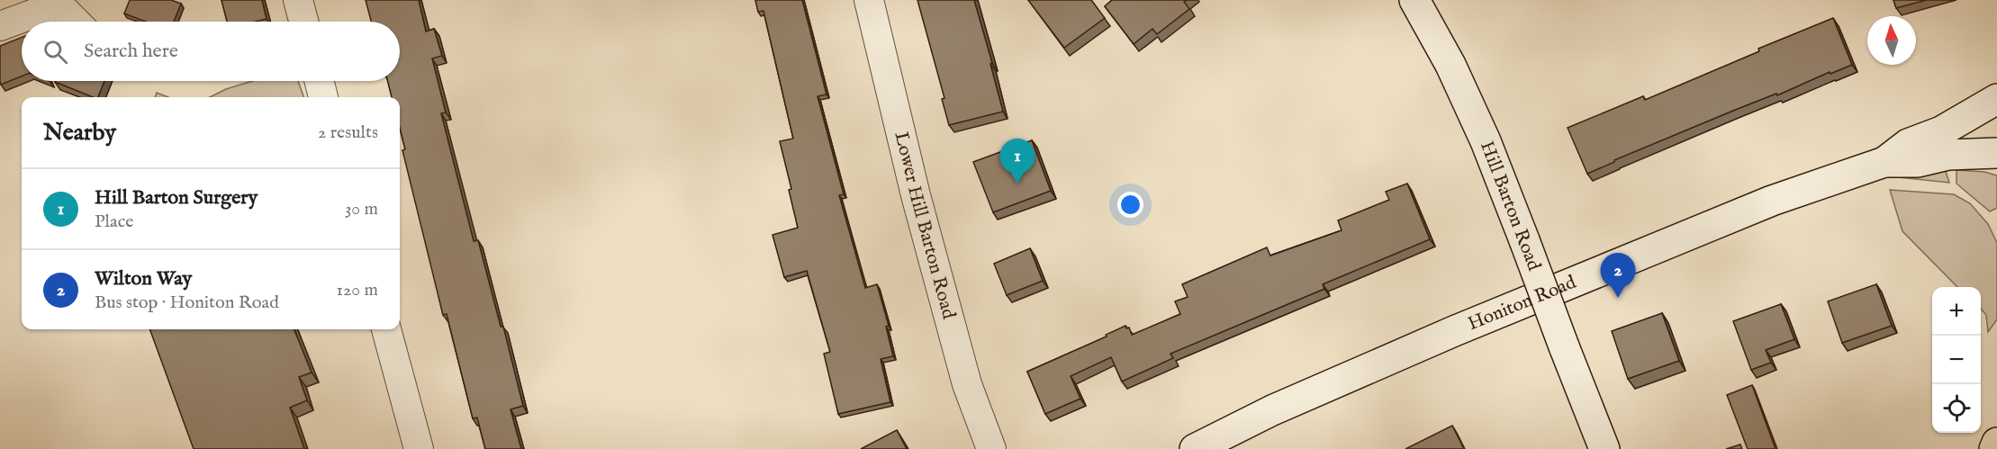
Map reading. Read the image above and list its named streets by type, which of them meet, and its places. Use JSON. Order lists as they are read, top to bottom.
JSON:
{
  "streets": {
    "main road": ["Hill Barton Road", "Honiton Road"],
    "street": ["Lower Hill Barton Road"]
  },
  "north": "top",
  "page": {
    "search": "Search here",
    "heading": ["Nearby", "2 results"],
    "pins": ["1", "2"],
    "list": [
      {
        "mark": "1",
        "name": "Hill Barton Surgery",
        "note": "Place",
        "value": "30 m"
      },
      {
        "mark": "2",
        "name": "Wilton Way",
        "note": "Bus stop · Honiton Road",
        "value": "120 m"
      }
    ],
    "map_buttons": ["+", "−"]
  }
}
